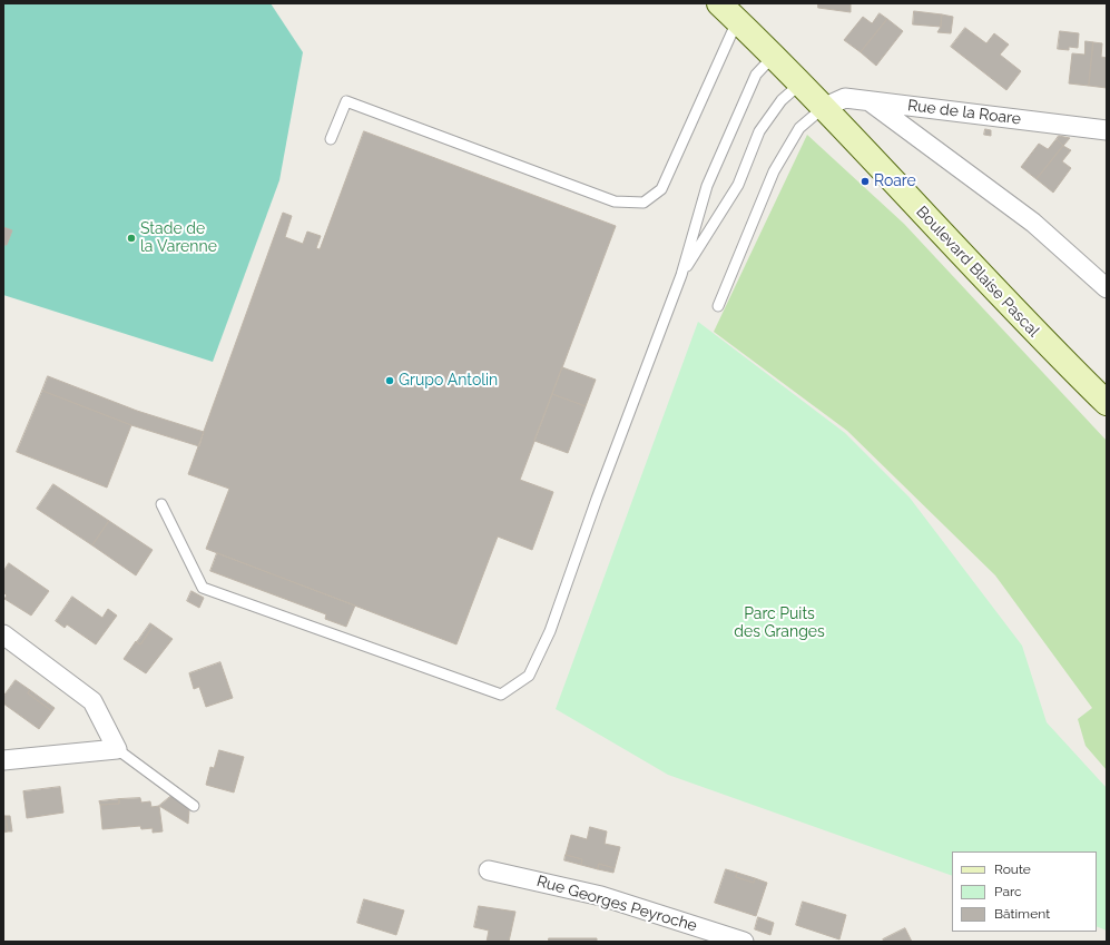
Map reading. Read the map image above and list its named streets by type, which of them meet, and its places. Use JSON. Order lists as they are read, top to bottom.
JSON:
{
  "streets": {
    "main road": ["Boulevard Blaise Pascal"],
    "street": ["Rue de la Roare", "Rue Georges Peyroche"]
  },
  "crossings": [
    ["Rue de la Roare", "Boulevard Blaise Pascal"]
  ],
  "parks": ["Parc Puits des Granges"],
  "places": ["Roare", "Stade de la Varenne", "Grupo Antolin"],
  "legend": ["Route", "Parc", "Bâtiment"]
}
